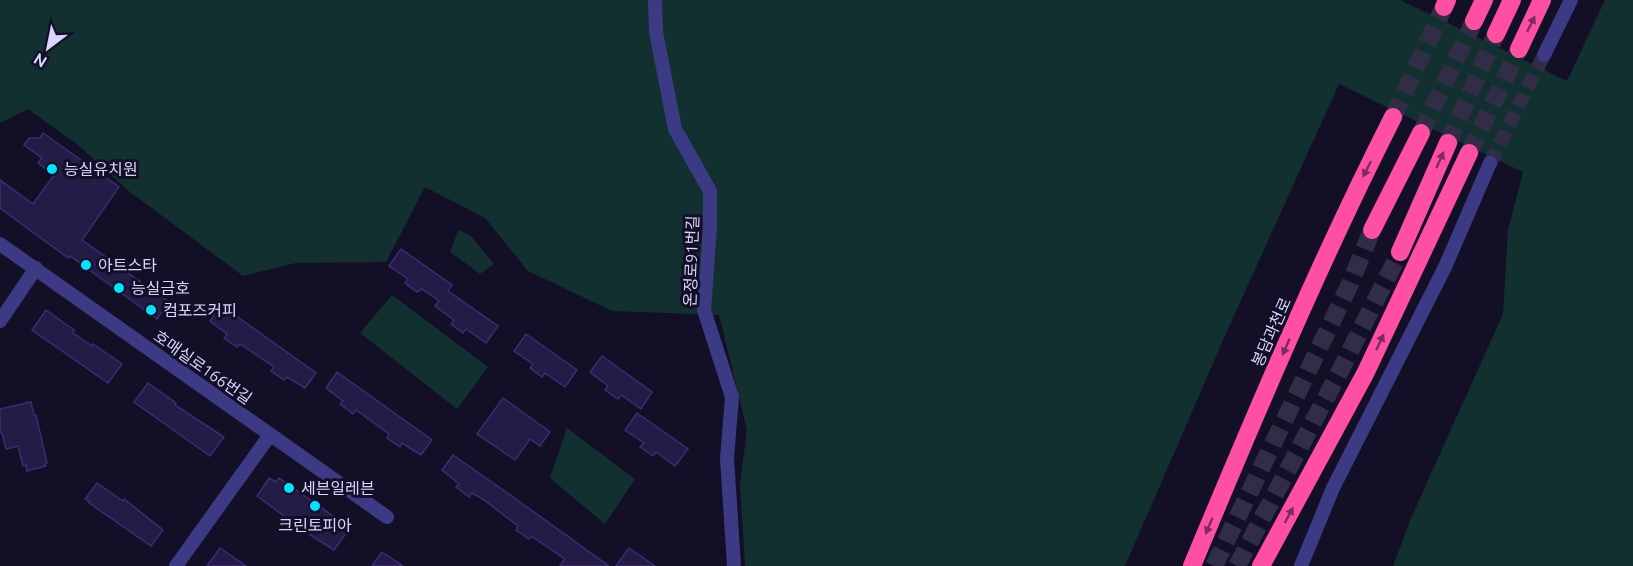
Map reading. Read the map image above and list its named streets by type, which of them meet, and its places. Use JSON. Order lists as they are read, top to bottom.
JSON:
{
  "streets": {
    "highway": ["봉담과천로"],
    "street": ["온정로91번길", "호매실로166번길"]
  },
  "places": [
    "능실유치원",
    "아트스타",
    "능실금호",
    "컴포즈커피",
    "세븐일레븐",
    "크린토피아"
  ],
  "north": "bottom left"
}
